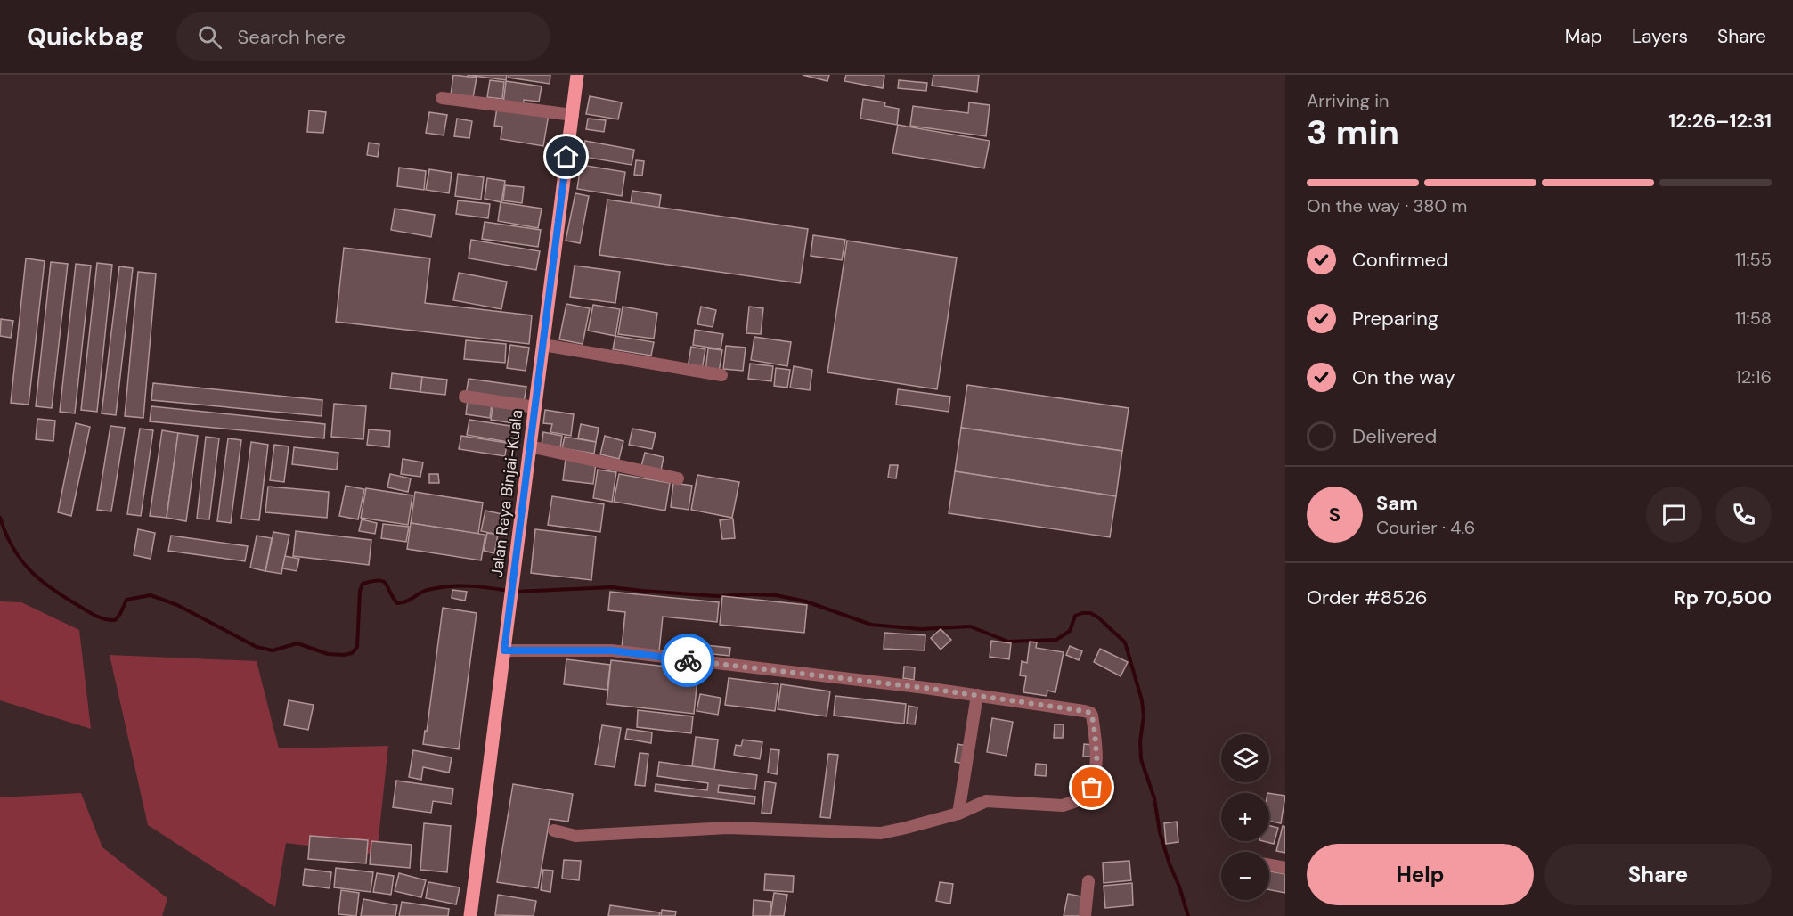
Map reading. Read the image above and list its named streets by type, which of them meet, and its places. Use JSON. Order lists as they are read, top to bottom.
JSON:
{
  "streets": {
    "main road": ["Jalan Raya Binjai-Kuala"]
  },
  "page": {
    "header": "Quickbag",
    "search": "Search here",
    "nav": ["Map", "Layers", "Share"],
    "heading": ["3 min", "Arriving in", "12:26–12:31"],
    "panel": [
      "Sam",
      "Courier · 4.6",
      "Order #8526",
      "Rp 70,500"
    ],
    "bar": "On the way · 380 m",
    "list": [
      ["Confirmed", "11:55"],
      ["Preparing", "11:58"],
      ["On the way", "12:16"],
      "Delivered"
    ],
    "round": "S",
    "map_buttons": ["+", "−"],
    "buttons": ["Help", "Share"]
  }
}
